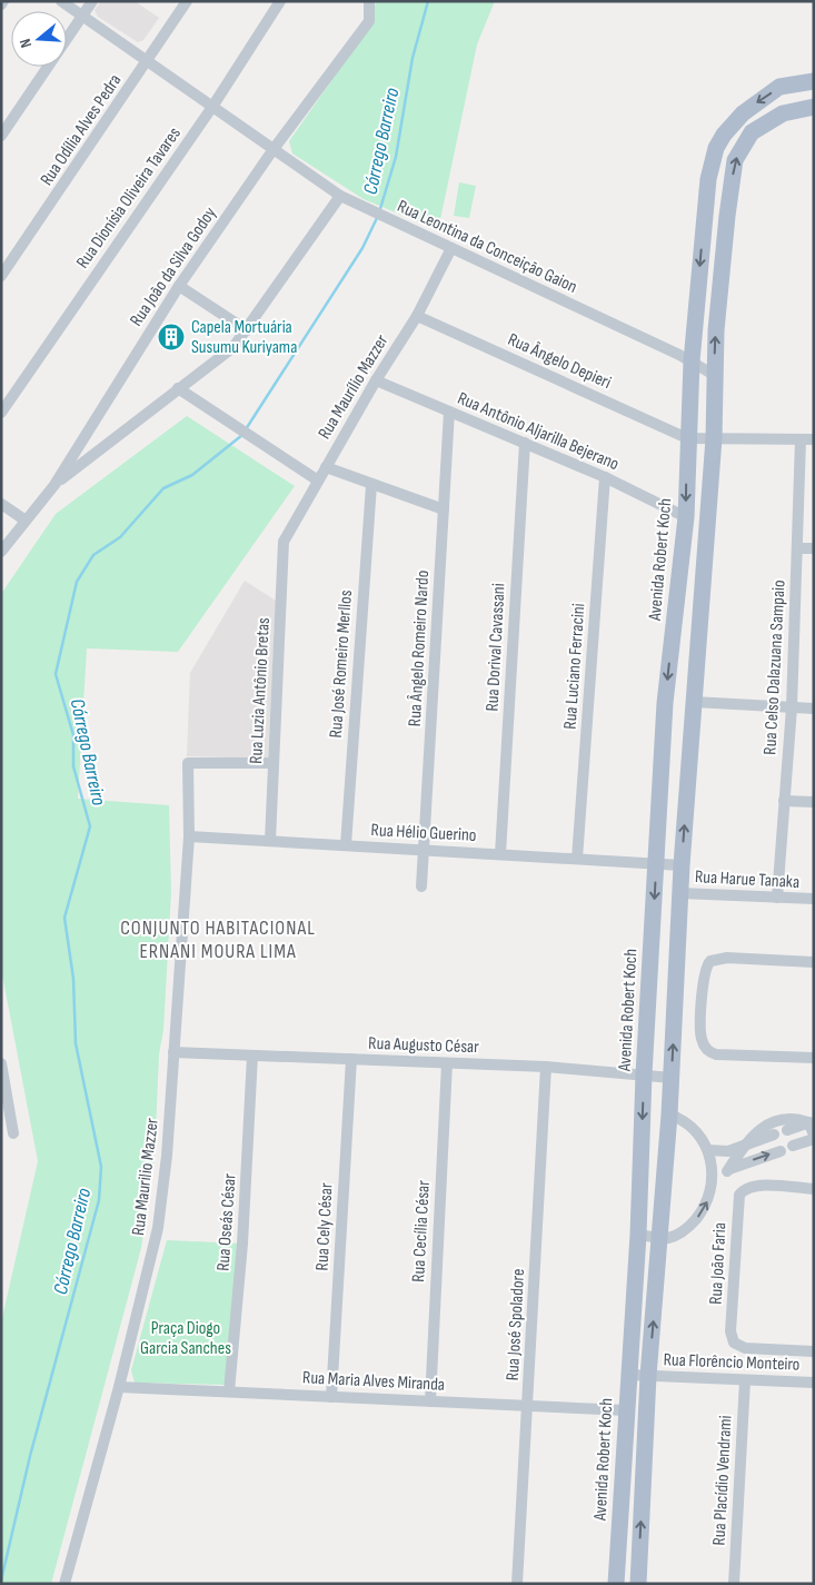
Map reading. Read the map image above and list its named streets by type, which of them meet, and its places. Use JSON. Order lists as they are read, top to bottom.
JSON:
{
  "streets": {
    "main road": ["Avenida Robert Koch"],
    "street": [
      "Rua Odília Alves Pedra",
      "Rua Dionísia Oliveira Tavares",
      "Rua Leontina da Conceição Gaion",
      "Rua João da Silva Godoy",
      "Rua Ângelo Depieri",
      "Rua Maurílio Mazzer",
      "Rua Antônio Aljarilla Bejerano",
      "Rua Dorival Cavassani",
      "Rua Ângelo Romeiro Nardo",
      "Rua José Romeiro Merllos",
      "Rua Luciano Ferracini",
      "Rua Celso Dalazuana Sampaio",
      "Rua Luzia Antônio Bretas",
      "Rua Hélio Guerino",
      "Rua Harue Tanaka",
      "Rua Augusto César",
      "Rua Maurilio Mazzer",
      "Rua Oseás César",
      "Rua Cely César",
      "Rua Cecília César",
      "Rua João Faria",
      "Rua José Spoladore",
      "Rua Florêncio Monteiro",
      "Rua Maria Alves Miranda",
      "Rua Placídio Vendrami"
    ]
  },
  "crossings": [
    ["Rua Odília Alves Pedra", "Rua Leontina da Conceição Gaion"],
    ["Rua Dionísia Oliveira Tavares", "Rua Leontina da Conceição Gaion"],
    ["Rua Leontina da Conceição Gaion", "Rua João da Silva Godoy"],
    ["Rua Leontina da Conceição Gaion", "Rua Maurílio Mazzer"],
    ["Rua Leontina da Conceição Gaion", "Avenida Robert Koch"],
    ["Rua Ângelo Depieri", "Rua Maurílio Mazzer"],
    ["Rua Ângelo Depieri", "Avenida Robert Koch"],
    ["Rua Maurílio Mazzer", "Rua Antônio Aljarilla Bejerano"],
    ["Rua Maurílio Mazzer", "Rua Luzia Antônio Bretas"],
    ["Rua Antônio Aljarilla Bejerano", "Avenida Robert Koch"],
    ["Rua Antônio Aljarilla Bejerano", "Rua Dorival Cavassani"],
    ["Rua Antônio Aljarilla Bejerano", "Rua Ângelo Romeiro Nardo"],
    ["Rua Antônio Aljarilla Bejerano", "Rua Luciano Ferracini"],
    ["Avenida Robert Koch", "Rua Hélio Guerino"],
    ["Avenida Robert Koch", "Rua Augusto César"],
    ["Avenida Robert Koch", "Rua Florêncio Monteiro"],
    ["Avenida Robert Koch", "Rua Maria Alves Miranda"],
    ["Rua Dorival Cavassani", "Rua Hélio Guerino"],
    ["Rua Ângelo Romeiro Nardo", "Rua Hélio Guerino"],
    ["Rua José Romeiro Merllos", "Rua Hélio Guerino"],
    ["Rua Luciano Ferracini", "Rua Hélio Guerino"],
    ["Rua Celso Dalazuana Sampaio", "Rua Harue Tanaka"],
    ["Rua Luzia Antônio Bretas", "Rua Hélio Guerino"],
    ["Rua Luzia Antônio Bretas", "Rua Maurilio Mazzer"],
    ["Rua Hélio Guerino", "Rua Maurilio Mazzer"],
    ["Rua Augusto César", "Rua Maurilio Mazzer"],
    ["Rua Augusto César", "Rua Oseás César"],
    ["Rua Augusto César", "Rua Cely César"],
    ["Rua Augusto César", "Rua Cecília César"],
    ["Rua Augusto César", "Rua José Spoladore"],
    ["Rua Maurilio Mazzer", "Rua Maria Alves Miranda"],
    ["Rua Oseás César", "Rua Maria Alves Miranda"],
    ["Rua Cely César", "Rua Maria Alves Miranda"],
    ["Rua Cecília César", "Rua Maria Alves Miranda"],
    ["Rua José Spoladore", "Rua Maria Alves Miranda"],
    ["Rua Florêncio Monteiro", "Rua Placídio Vendrami"]
  ],
  "districts": ["CONJUNTO HABITACIONAL ERNANI MOURA LIMA"],
  "water": ["Córrego Barreiro"],
  "parks": ["Praça Diogo Garcia Sanches"],
  "places": {
    "building": ["Capela Mortuária Susumu Kuriyama"]
  },
  "north": "left"
}
